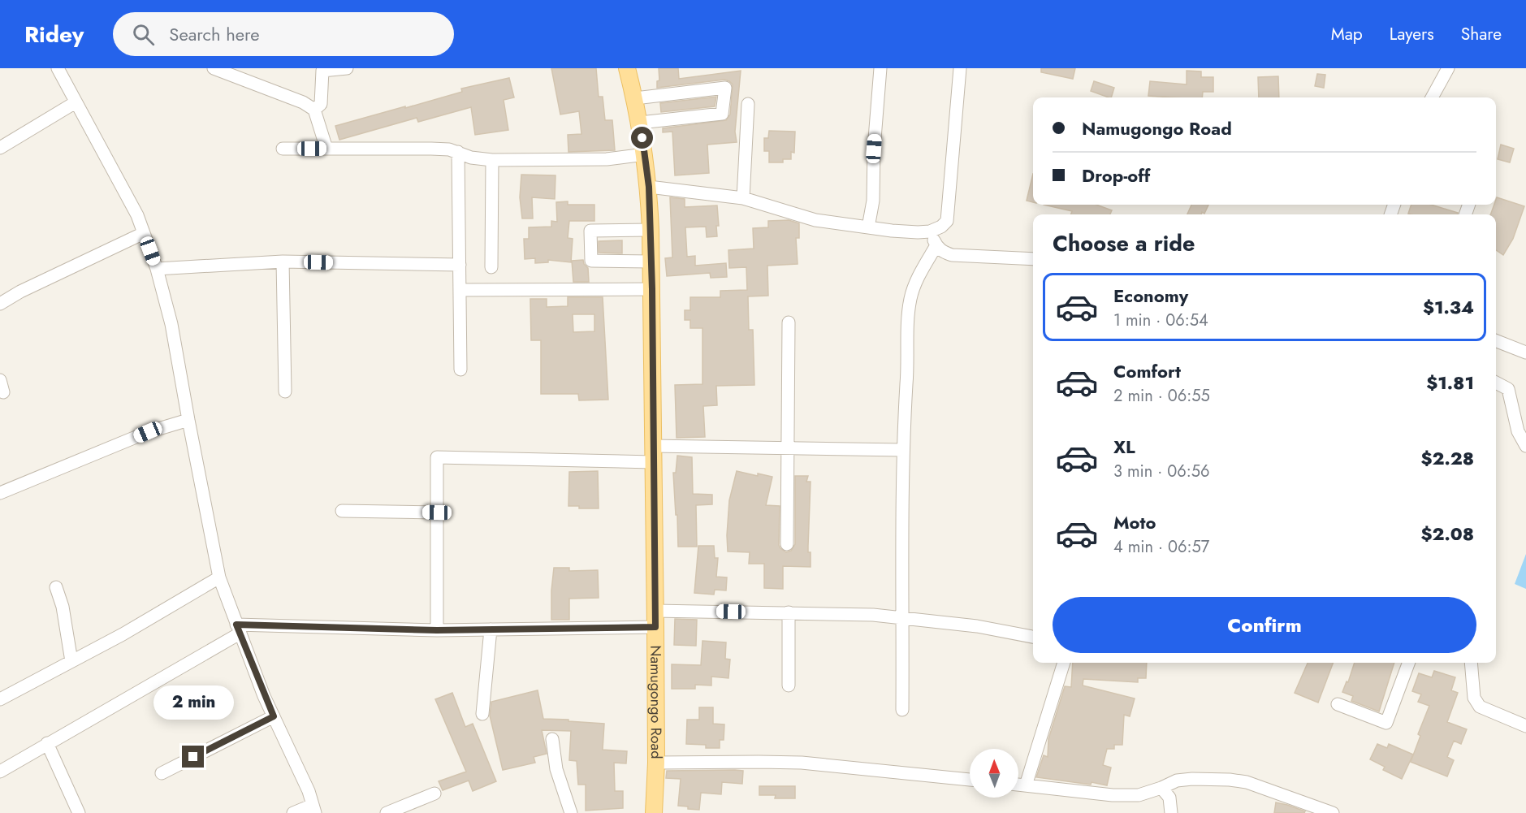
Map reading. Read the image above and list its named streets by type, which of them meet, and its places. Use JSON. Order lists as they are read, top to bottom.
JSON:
{
  "streets": {
    "main road": ["Namugongo Road"]
  },
  "north": "top",
  "page": {
    "header": "Ridey",
    "search": "Search here",
    "nav": ["Map", "Layers", "Share"],
    "banner": ["Namugongo Road", "Drop-off"],
    "heading": "Choose a ride",
    "list": [
      {
        "name": "Economy",
        "note": "1 min · 06:54",
        "value": "$1.34"
      },
      {
        "name": "Comfort",
        "note": "2 min · 06:55",
        "value": "$1.81"
      },
      {
        "name": "XL",
        "note": "3 min · 06:56",
        "value": "$2.28"
      },
      {
        "name": "Moto",
        "note": "4 min · 06:57",
        "value": "$2.08"
      }
    ],
    "buttons": "Confirm",
    "bubble": "2 min"
  }
}
